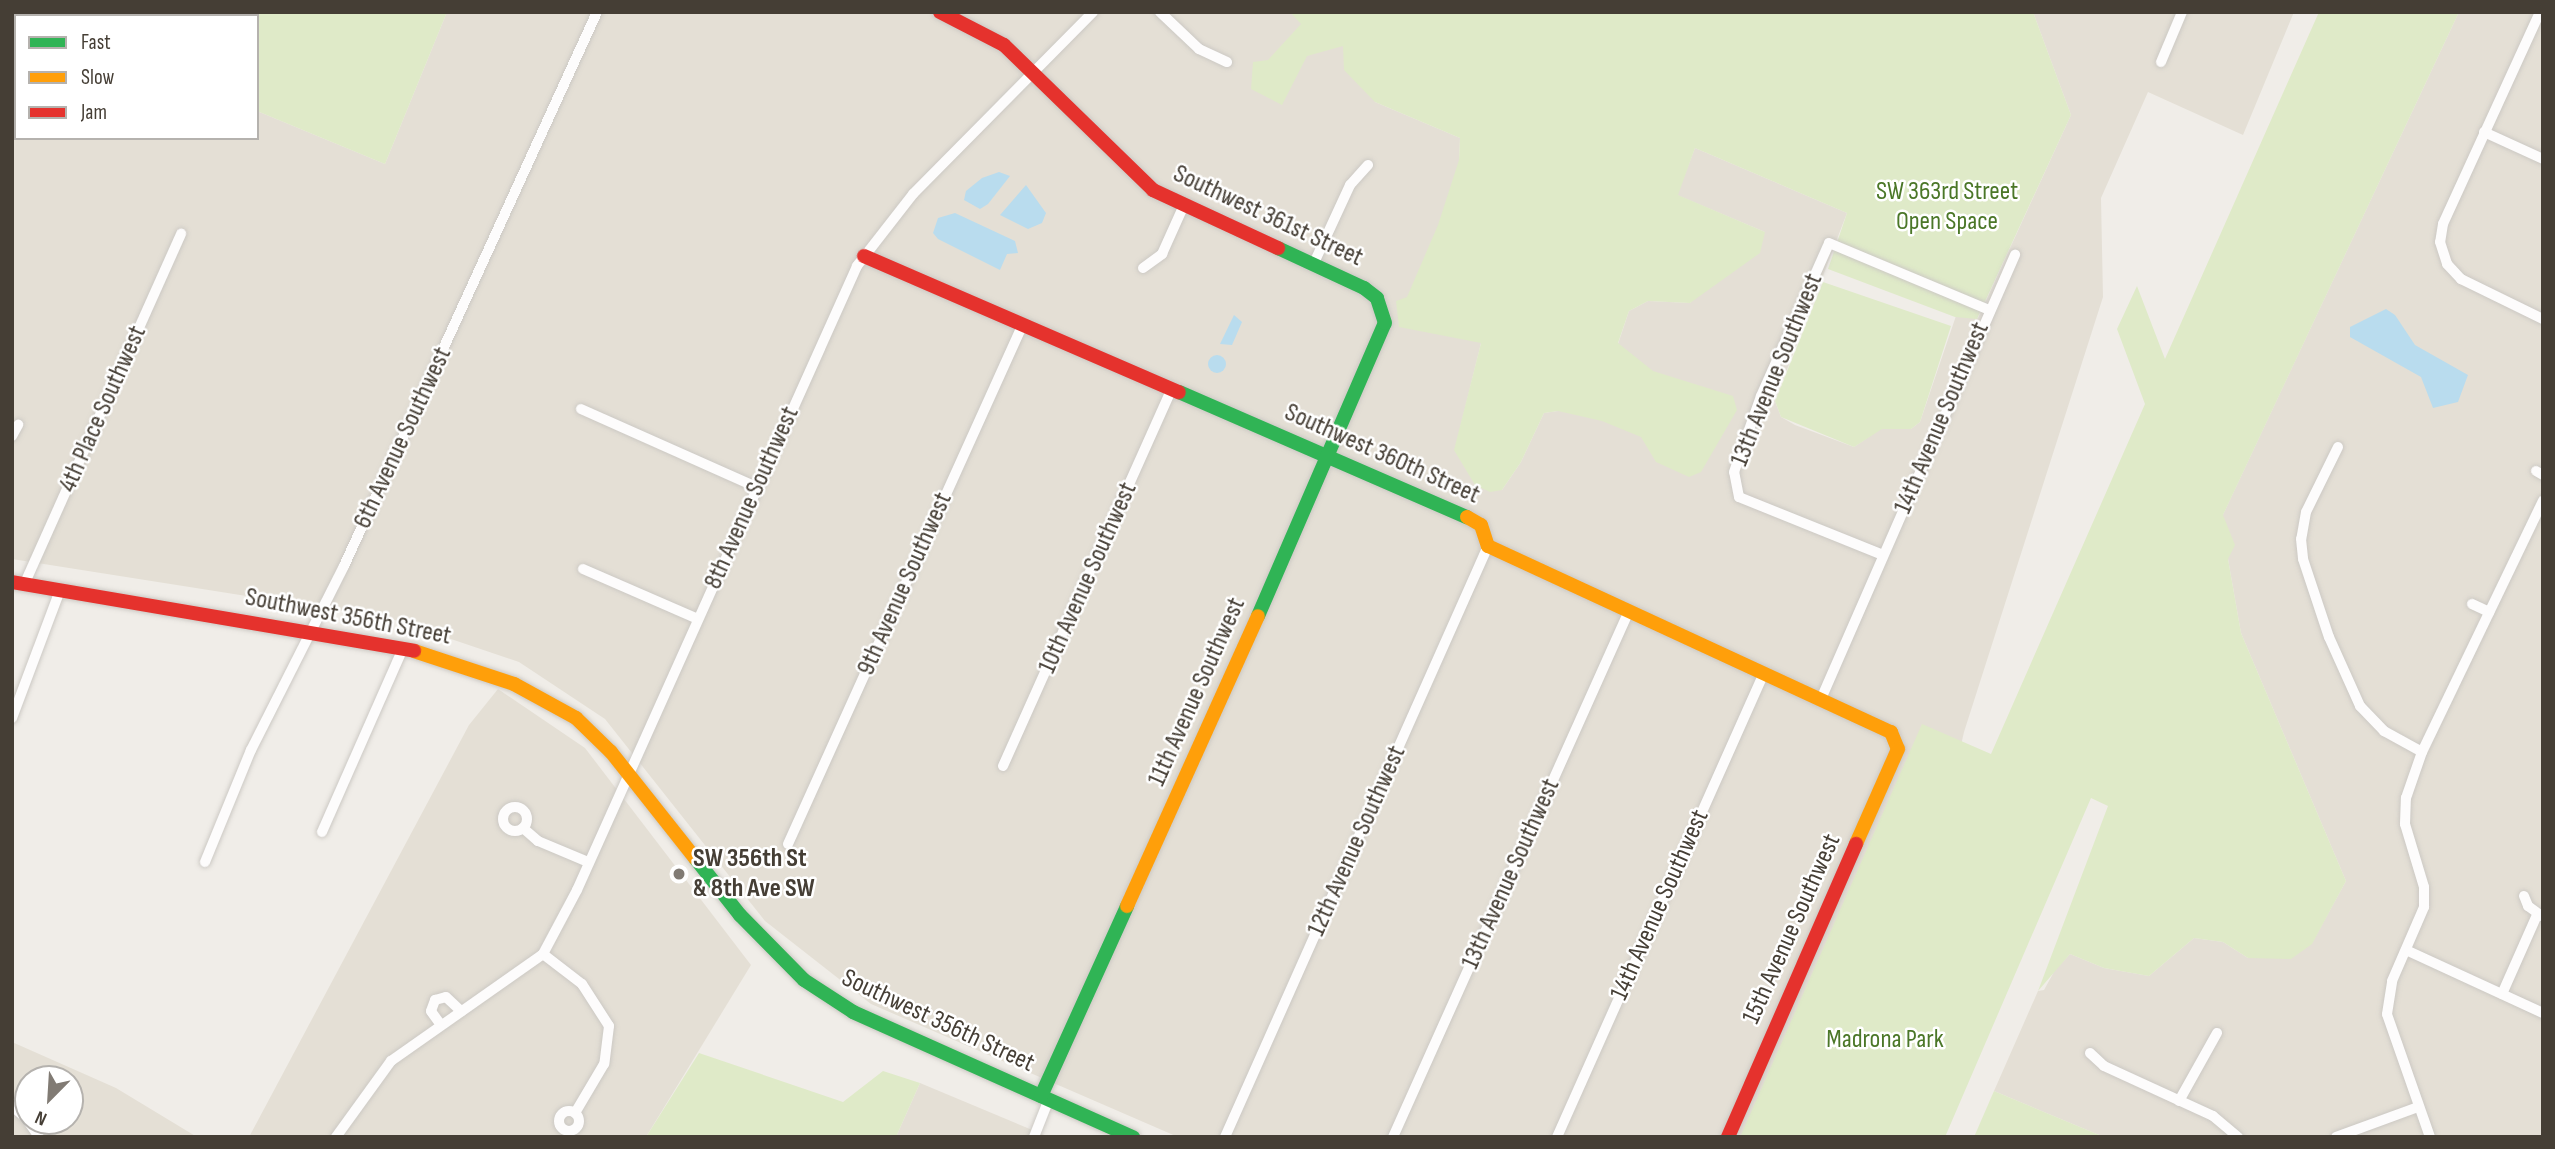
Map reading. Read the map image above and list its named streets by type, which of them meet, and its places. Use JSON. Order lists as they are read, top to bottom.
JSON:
{
  "streets": {
    "street": [
      "Southwest 361st Street",
      "13th Avenue Southwest",
      "4th Place Southwest",
      "14th Avenue Southwest",
      "6th Avenue Southwest",
      "Southwest 360th Street",
      "8th Avenue Southwest",
      "10th Avenue Southwest",
      "9th Avenue Southwest",
      "Southwest 356th Street",
      "11th Avenue Southwest",
      "12th Avenue Southwest",
      "15th Avenue Southwest"
    ]
  },
  "crossings": [
    ["Southwest 361st Street", "8th Avenue Southwest"],
    ["Southwest 361st Street", "11th Avenue Southwest"],
    ["13th Avenue Southwest", "14th Avenue Southwest"],
    ["13th Avenue Southwest", "Southwest 360th Street"],
    ["4th Place Southwest", "Southwest 356th Street"],
    ["14th Avenue Southwest", "Southwest 360th Street"],
    ["6th Avenue Southwest", "Southwest 356th Street"],
    ["Southwest 360th Street", "8th Avenue Southwest"],
    ["Southwest 360th Street", "10th Avenue Southwest"],
    ["Southwest 360th Street", "9th Avenue Southwest"],
    ["Southwest 360th Street", "11th Avenue Southwest"],
    ["Southwest 360th Street", "12th Avenue Southwest"],
    ["Southwest 360th Street", "15th Avenue Southwest"],
    ["8th Avenue Southwest", "Southwest 356th Street"],
    ["Southwest 356th Street", "11th Avenue Southwest"]
  ],
  "parks": ["SW 363rd Street Open Space", "Madrona Park"],
  "places": ["SW 356th St & 8th Ave SW"],
  "legend": ["Fast", "Slow", "Jam"],
  "north": "bottom left"
}
